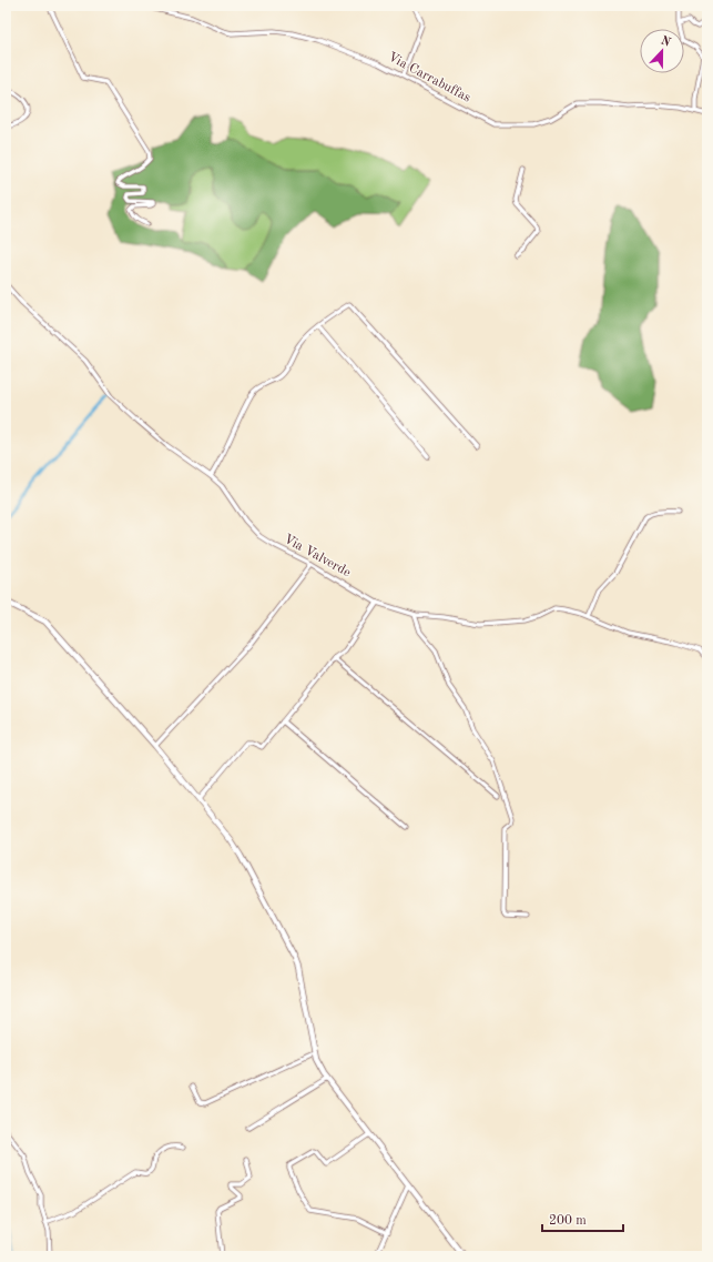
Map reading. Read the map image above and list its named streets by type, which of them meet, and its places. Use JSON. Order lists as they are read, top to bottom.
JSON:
{
  "streets": {
    "street": ["Via Carrabuffas", "Via Valverde"]
  },
  "scale_bar": "200 m",
  "north": "top"
}
